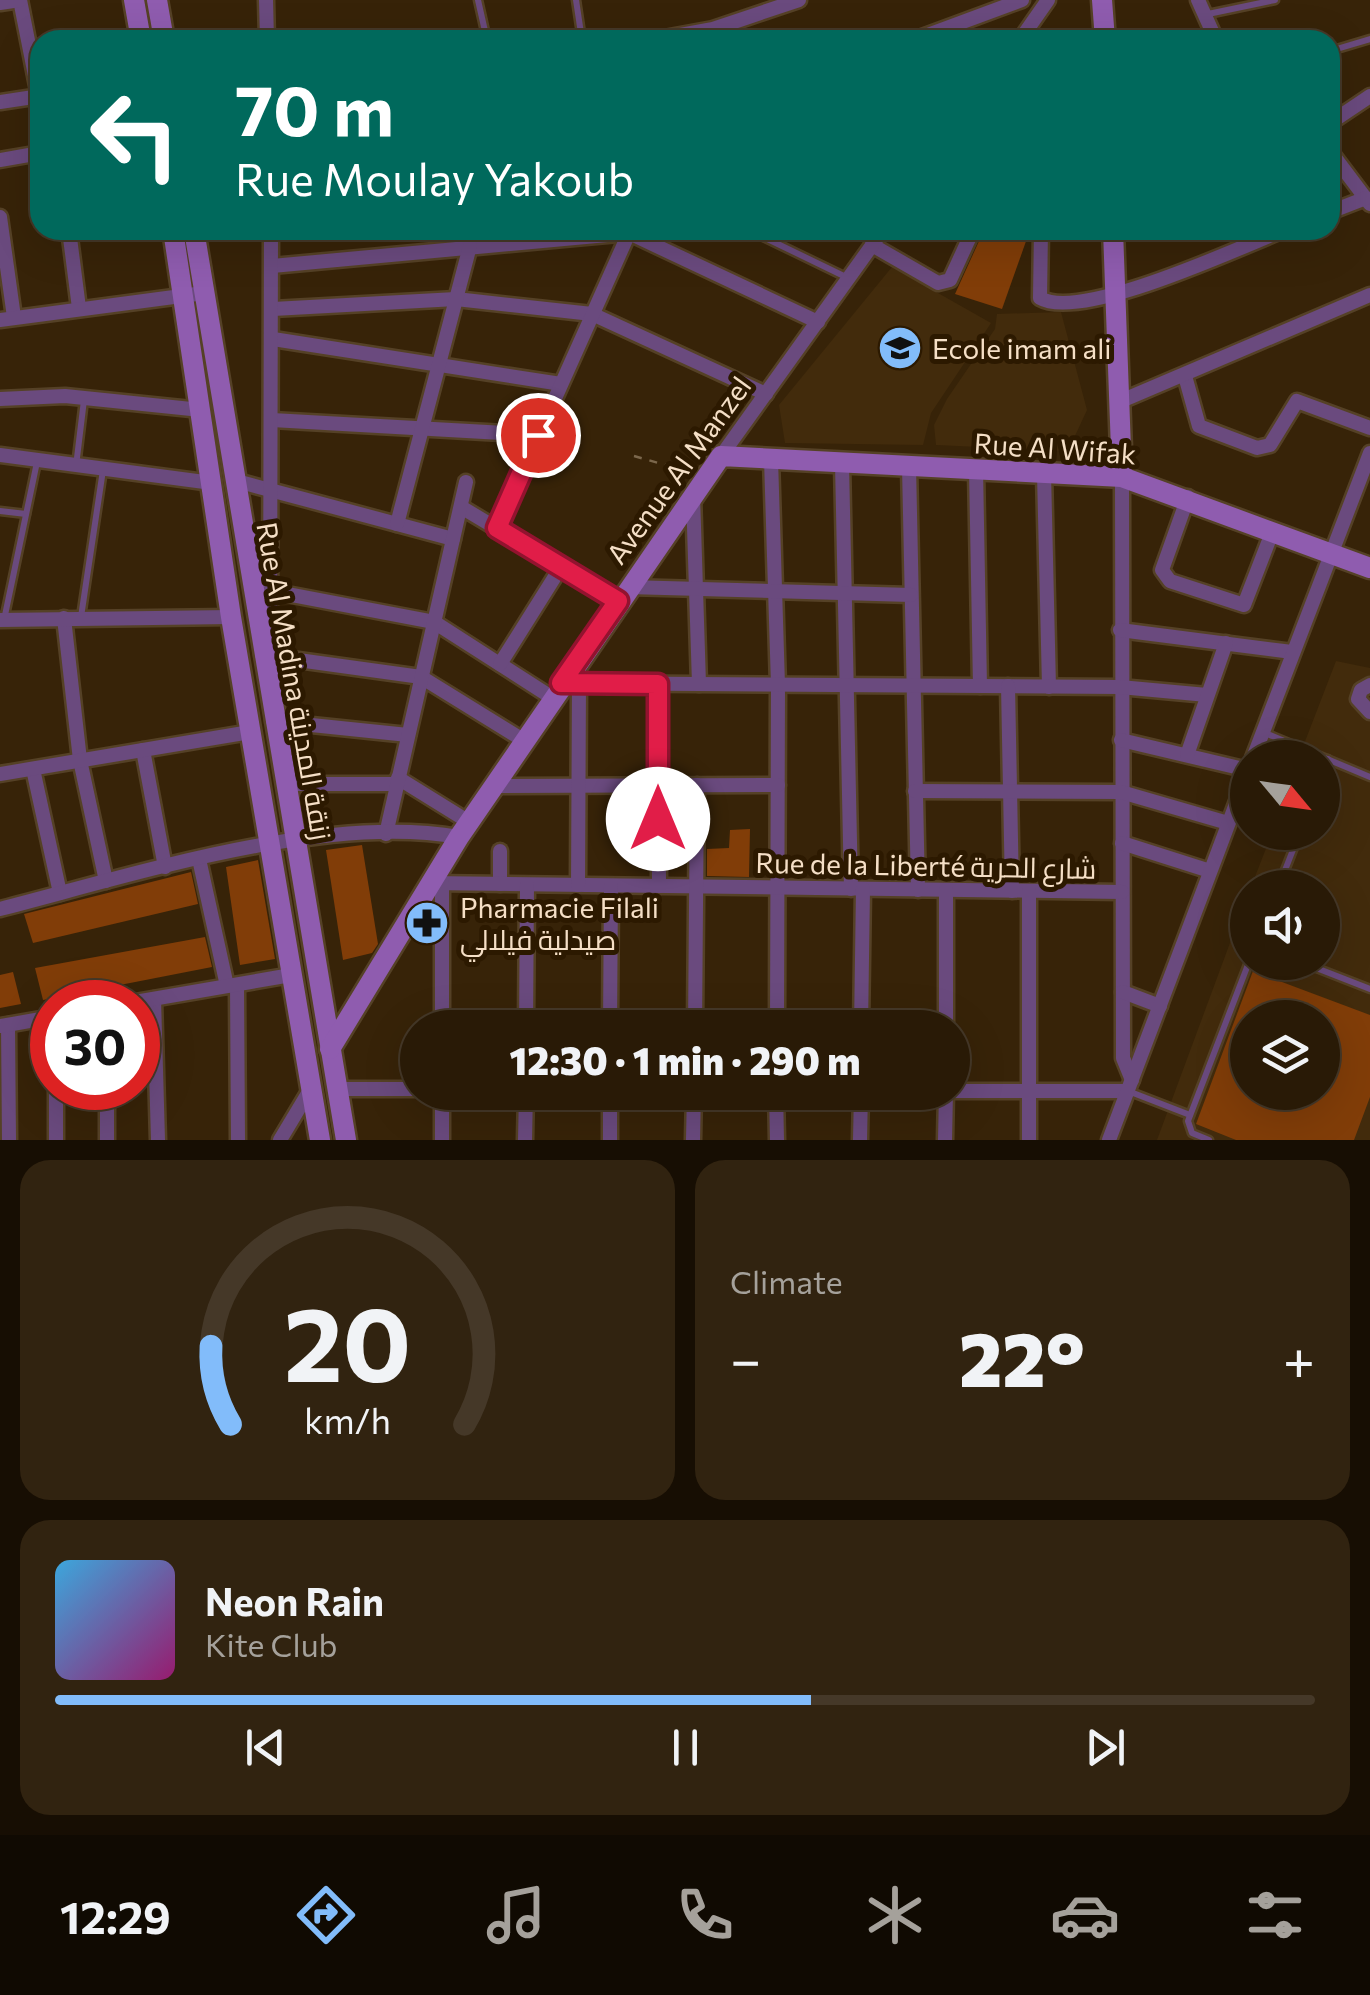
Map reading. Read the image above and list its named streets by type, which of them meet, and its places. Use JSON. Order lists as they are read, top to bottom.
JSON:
{
  "streets": {
    "main road": ["Rue Al Wifak", "Avenue Al Manzel", "Rue Al Madina زنقة المدينة"],
    "street": ["Rue de la Liberté شارع الحرية"]
  },
  "crossings": [
    ["Rue Al Wifak", "Avenue Al Manzel"],
    ["Avenue Al Manzel", "Rue Al Madina زنقة المدينة"],
    ["Avenue Al Manzel", "Rue de la Liberté شارع الحرية"]
  ],
  "places": {
    "school or university": ["Ecole imam ali"],
    "pharmacy": ["Pharmacie Filali صيدلية فيلالي"]
  },
  "north": "bottom right",
  "page": {
    "turn": ["70 m", "Rue Moulay Yakoub"],
    "limit": "30",
    "trip": "12:30 · 1 min · 290 m",
    "tile": "Climate",
    "heat": ["−", "22°", "+"],
    "song": ["Neon Rain", "Kite Club"],
    "tabs": "12:29",
    "gauge": ["20", "km/h"]
  }
}
